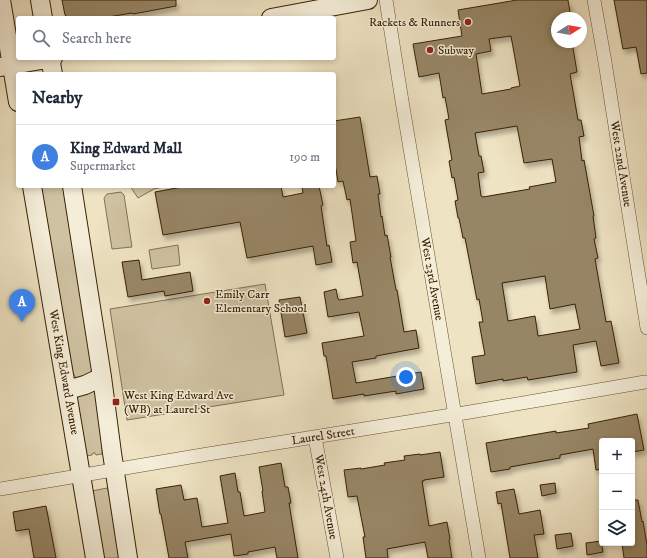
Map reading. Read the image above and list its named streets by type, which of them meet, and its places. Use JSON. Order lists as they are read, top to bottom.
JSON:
{
  "streets": {
    "main road": ["West King Edward Avenue"],
    "street": [
      "West 22nd Avenue",
      "West 23rd Avenue",
      "Laurel Street",
      "West 24th Avenue"
    ]
  },
  "crossings": [
    ["West 23rd Avenue", "Laurel Street"],
    ["West King Edward Avenue", "Laurel Street"],
    ["Laurel Street", "West 24th Avenue"]
  ],
  "places": {
    "other": ["Rackets & Runners", "Subway", "Emily Carr Elementary School"],
    "transit": ["West King Edward Ave (WB) at Laurel St"]
  },
  "north": "right",
  "page": {
    "search": "Search here",
    "heading": "Nearby",
    "list": [
      {
        "mark": "A",
        "name": "King Edward Mall",
        "note": "Supermarket",
        "value": "190 m"
      }
    ],
    "pins": "A",
    "map_buttons": ["+", "−"]
  }
}
